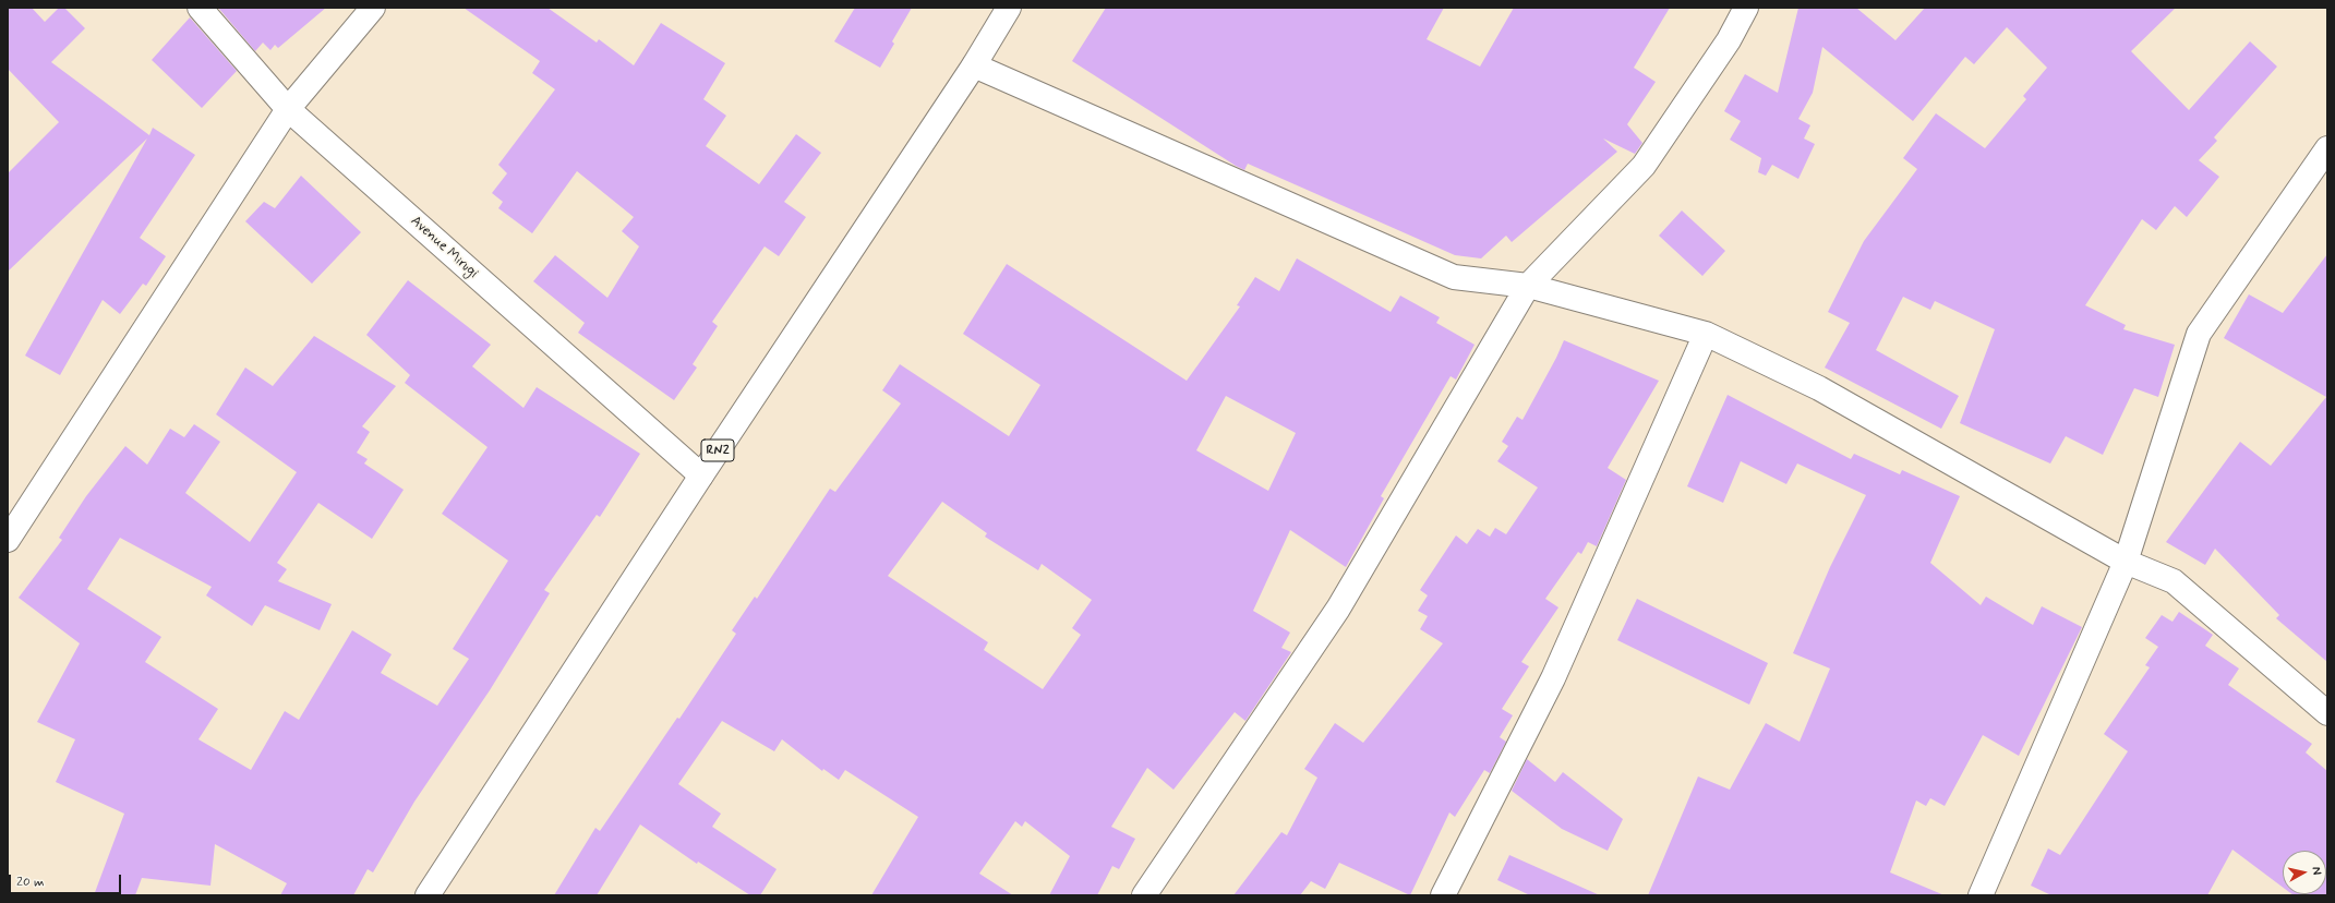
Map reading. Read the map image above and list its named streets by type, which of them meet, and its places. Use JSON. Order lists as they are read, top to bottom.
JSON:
{
  "streets": {
    "main road": ["Avenue Mirugi", "RN2"]
  },
  "crossings": [
    ["Avenue Mirugi", "RN2"]
  ],
  "scale_bar": "20 m",
  "north": "right"
}
